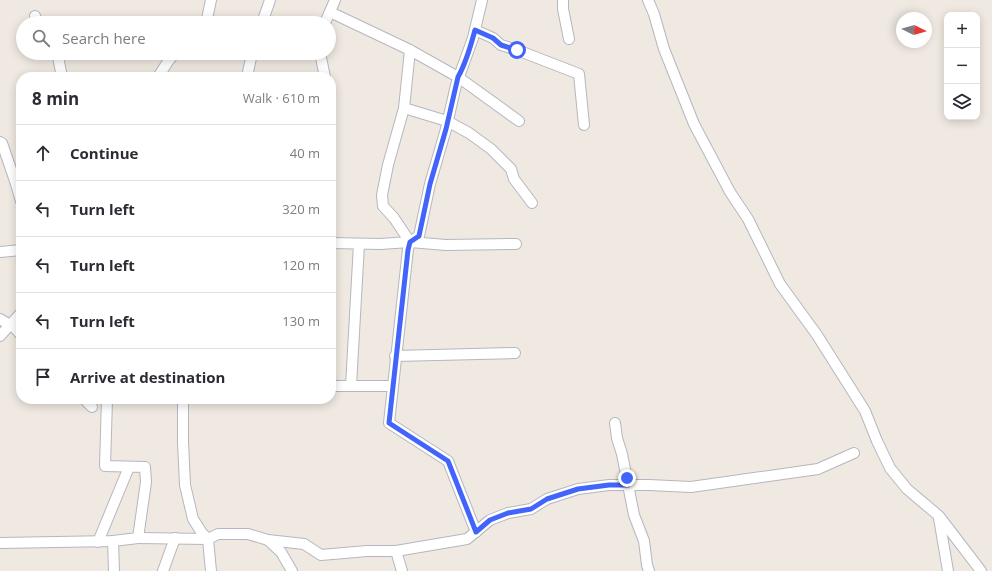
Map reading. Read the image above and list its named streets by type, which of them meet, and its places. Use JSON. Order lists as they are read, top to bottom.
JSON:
{
  "north": "right",
  "page": {
    "map_buttons": ["+", "−"],
    "search": "Search here",
    "heading": ["8 min", "Walk · 610 m"],
    "list": [
      ["Continue", "40 m"],
      ["Turn left", "320 m"],
      ["Turn left", "120 m"],
      ["Turn left", "130 m"],
      "Arrive at destination"
    ]
  }
}
